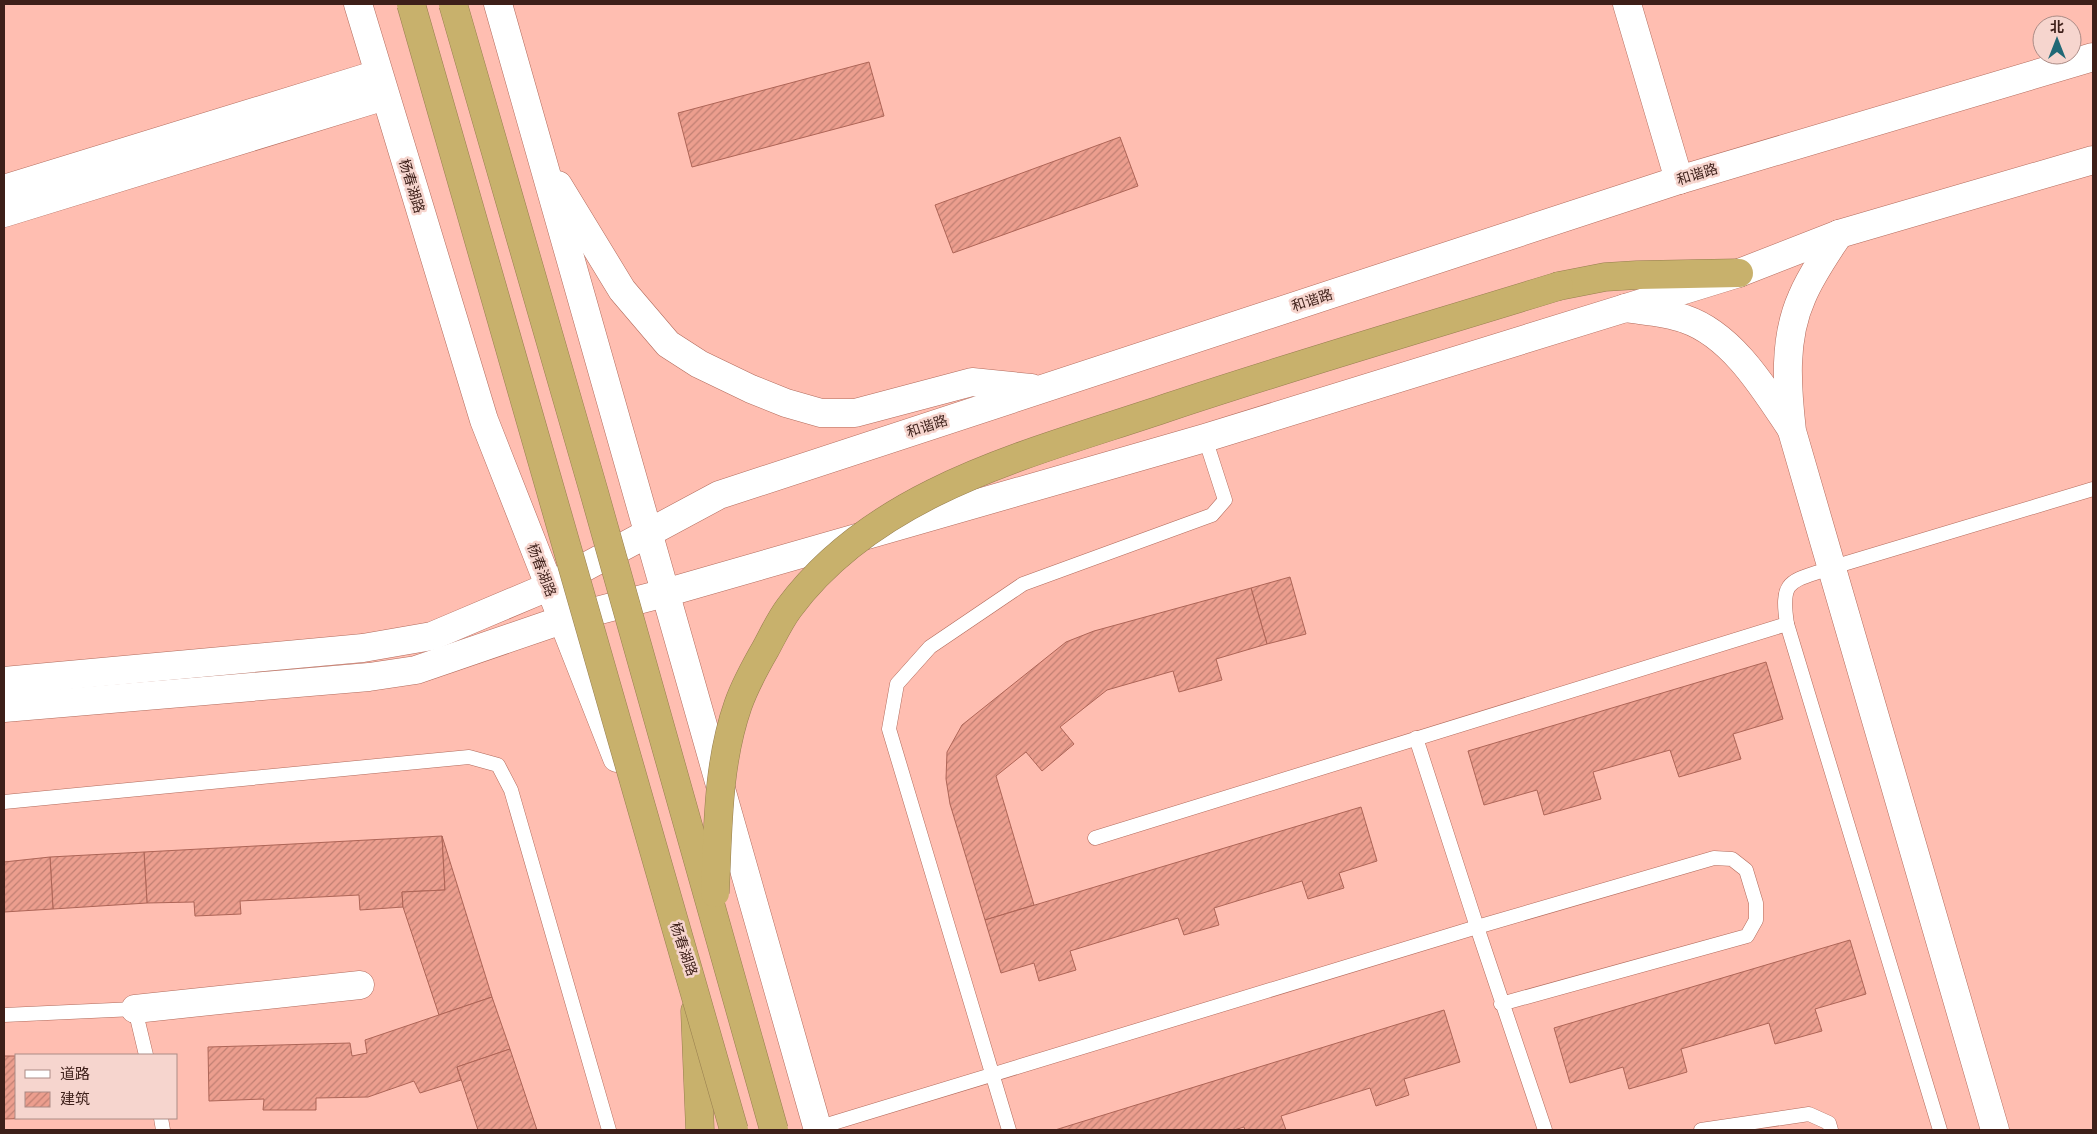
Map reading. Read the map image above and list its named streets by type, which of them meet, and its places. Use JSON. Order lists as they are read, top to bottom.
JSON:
{
  "streets": {
    "main road": ["和谐路", "杨春湖路"]
  },
  "crossings": [
    ["和谐路", "杨春湖路"]
  ],
  "legend": ["道路", "建筑"],
  "north": "top"
}
